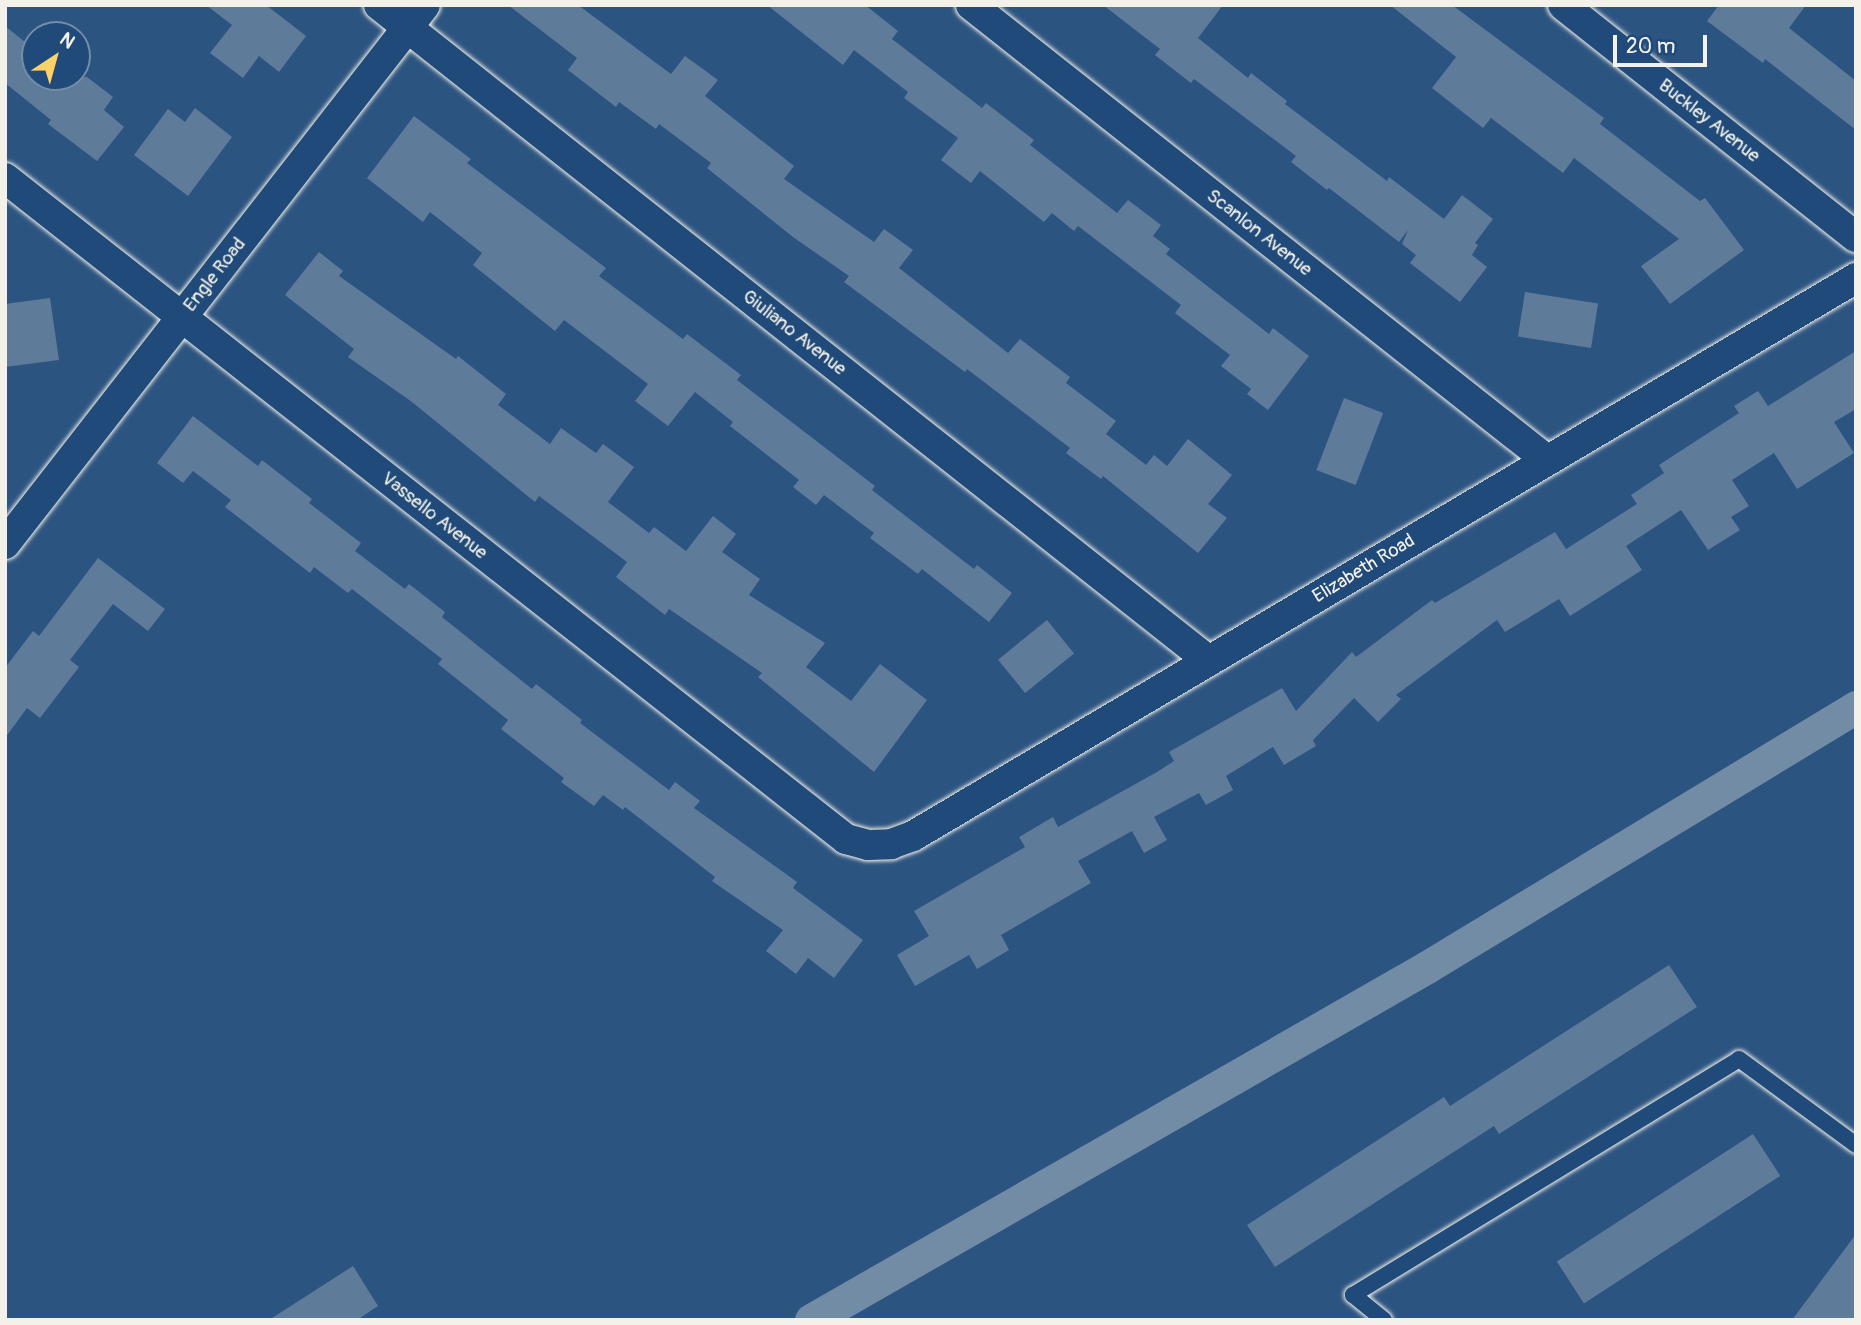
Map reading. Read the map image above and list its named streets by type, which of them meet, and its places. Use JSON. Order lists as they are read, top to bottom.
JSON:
{
  "streets": {
    "street": [
      "Buckley Avenue",
      "Scanlon Avenue",
      "Engle Road",
      "Giuliano Avenue",
      "Vassello Avenue",
      "Elizabeth Road"
    ]
  },
  "crossings": [
    ["Scanlon Avenue", "Elizabeth Road"],
    ["Engle Road", "Giuliano Avenue"],
    ["Engle Road", "Vassello Avenue"],
    ["Giuliano Avenue", "Elizabeth Road"],
    ["Vassello Avenue", "Elizabeth Road"]
  ],
  "scale_bar": "20 m",
  "north": "top right"
}
